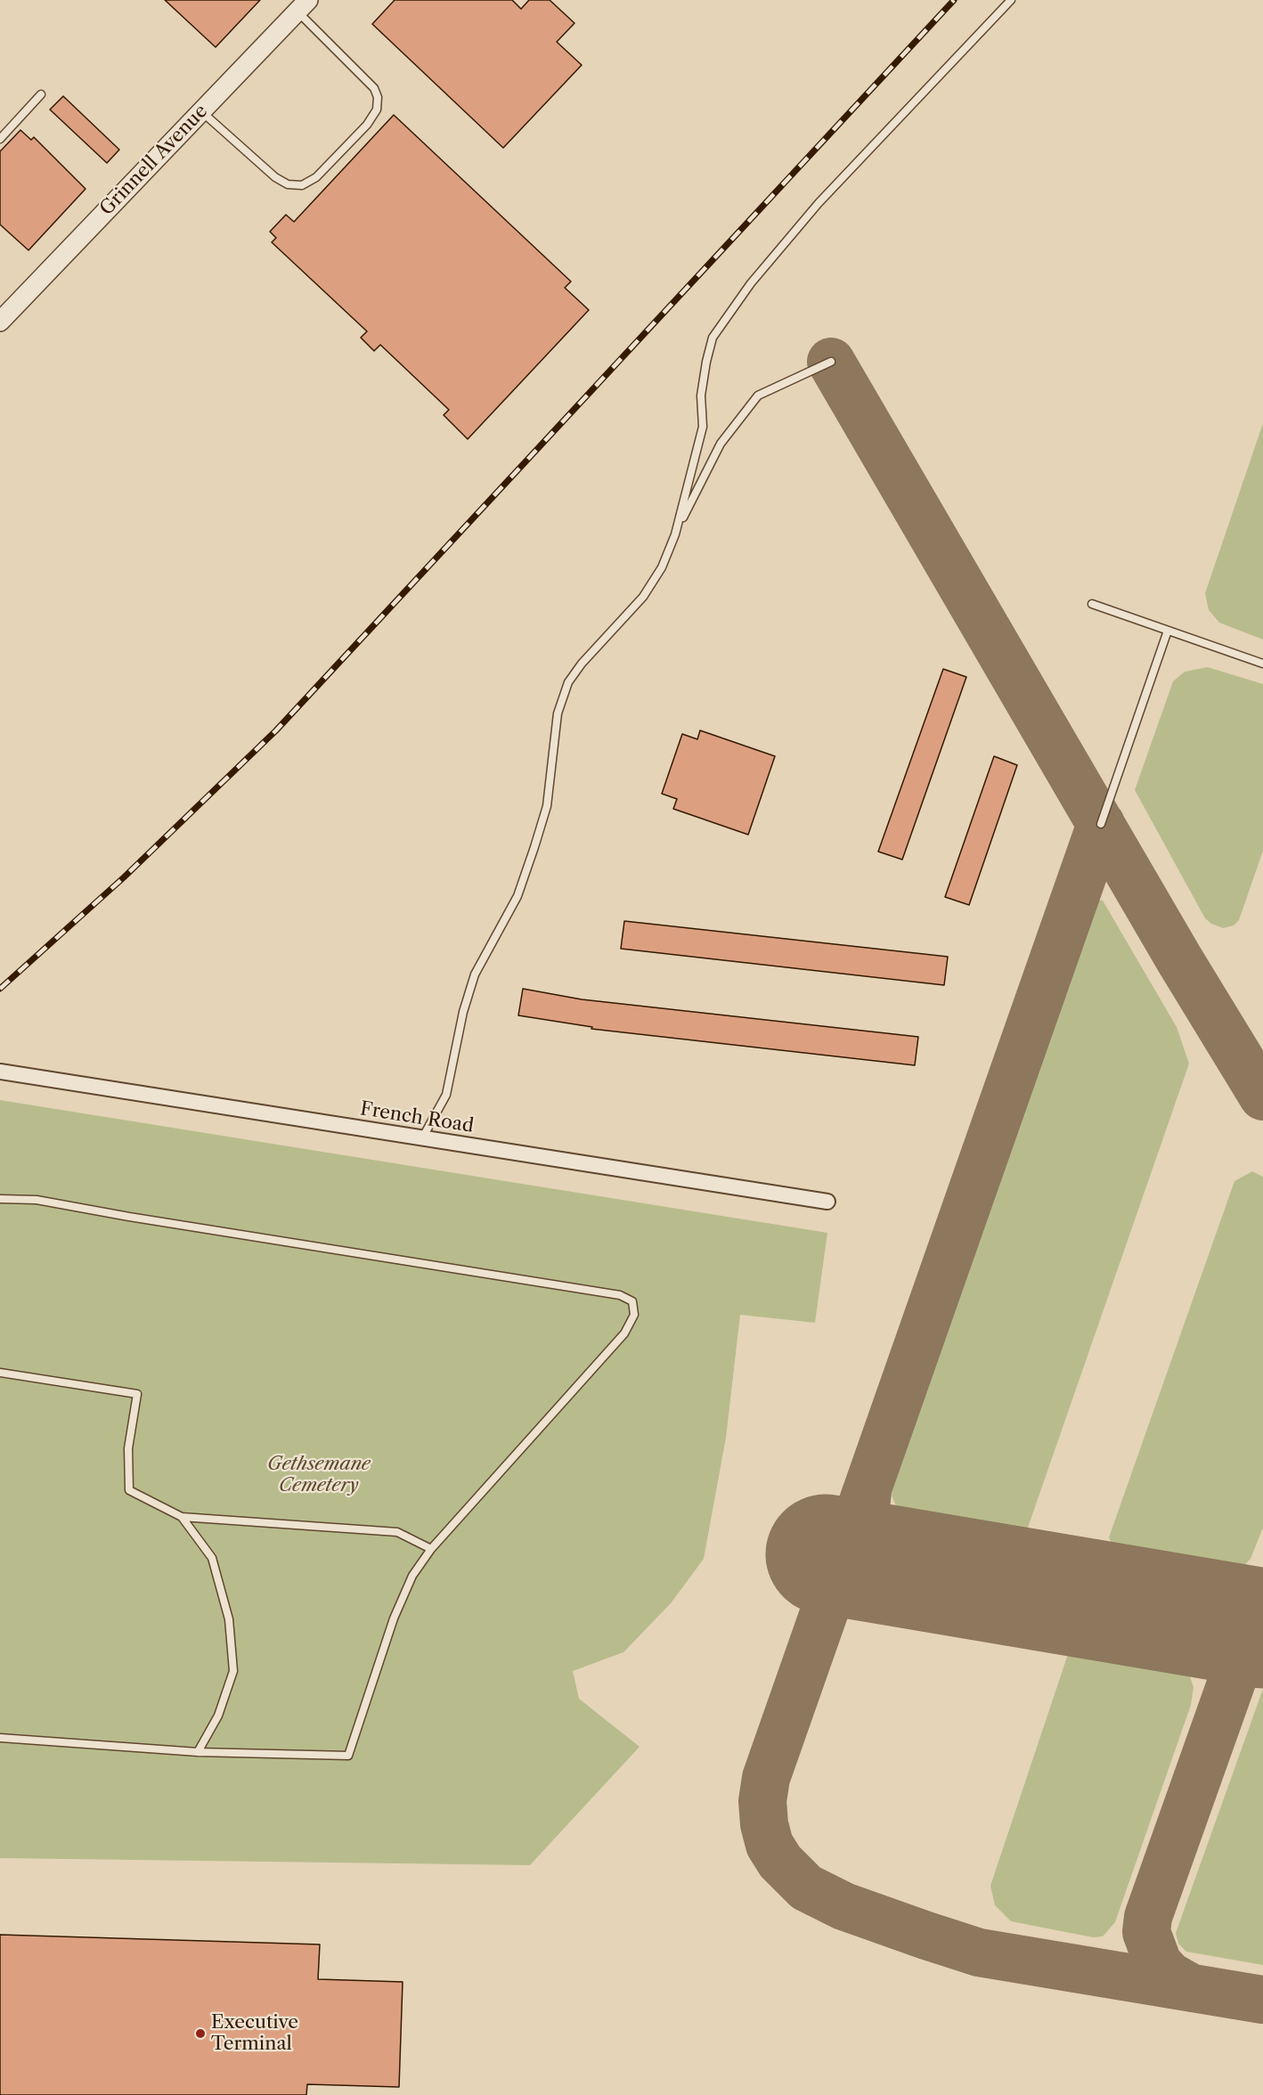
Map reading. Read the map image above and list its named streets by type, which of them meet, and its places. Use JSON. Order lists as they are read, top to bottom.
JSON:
{
  "streets": {
    "street": ["Grinnell Avenue", "French Road"]
  },
  "parks": ["Gethsemane Cemetery"],
  "places": ["Executive Terminal"]
}
